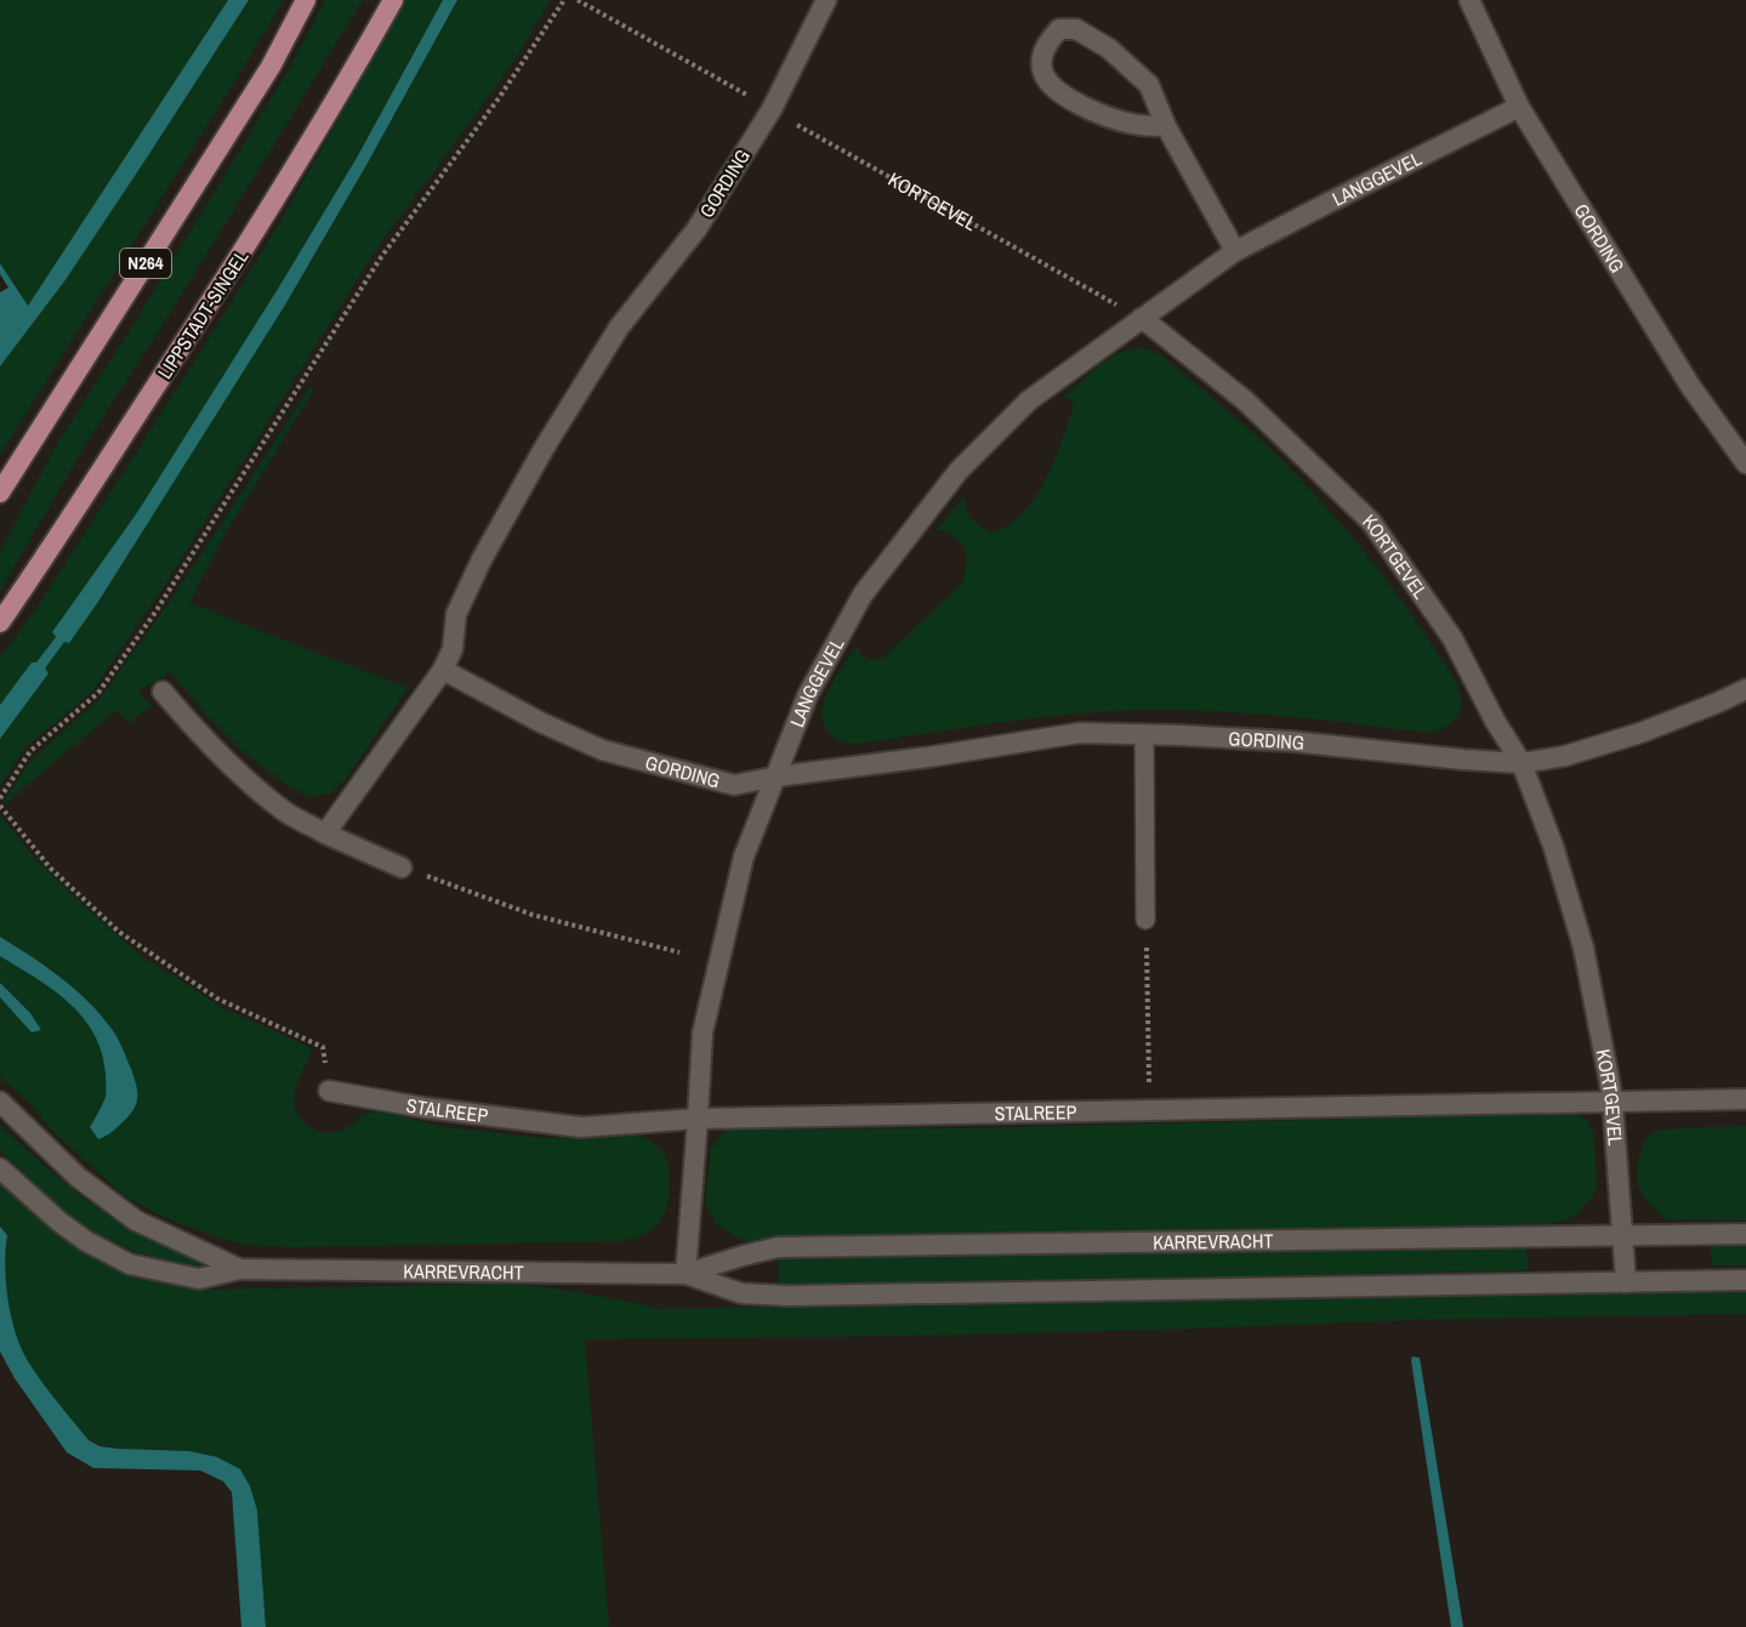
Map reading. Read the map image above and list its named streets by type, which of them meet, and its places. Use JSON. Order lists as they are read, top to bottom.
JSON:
{
  "streets": {
    "main road": ["N264", "LIPPSTADT-SINGEL"],
    "street": [
      "LANGGEVEL",
      "GORDING",
      "KORTGEVEL",
      "STALREEP",
      "KARREVRACHT"
    ]
  },
  "crossings": [
    ["LANGGEVEL", "GORDING"],
    ["LANGGEVEL", "KORTGEVEL"],
    ["LANGGEVEL", "STALREEP"],
    ["LANGGEVEL", "KARREVRACHT"],
    ["GORDING", "KORTGEVEL"],
    ["KORTGEVEL", "STALREEP"],
    ["KORTGEVEL", "KARREVRACHT"]
  ]
}
